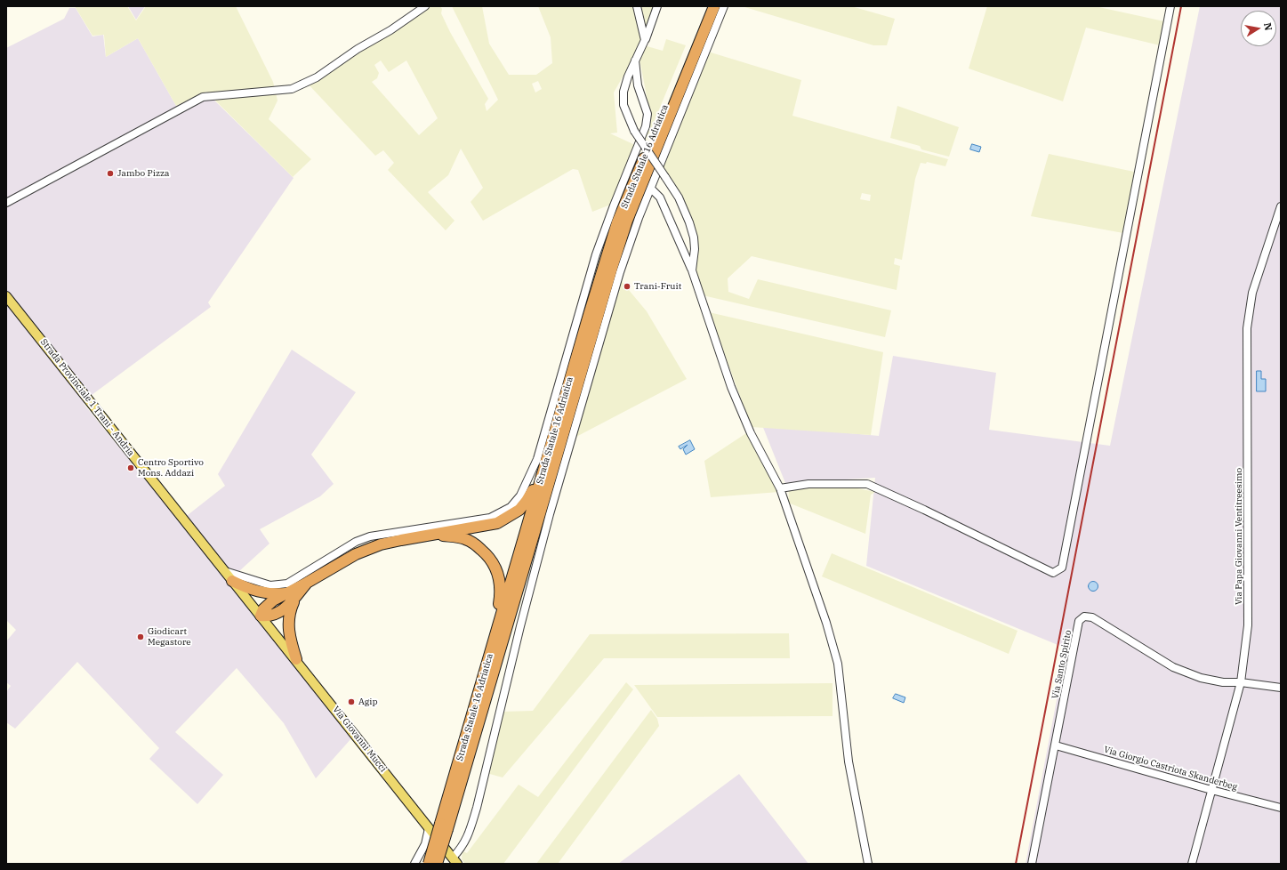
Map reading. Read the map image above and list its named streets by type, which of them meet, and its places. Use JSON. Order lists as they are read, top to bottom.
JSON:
{
  "streets": {
    "highway": ["Strada Statale 16 Adriatica"],
    "main road": ["Strada Provinciale 1 Trani - Andria", "Via Giovanni Mucci"],
    "street": ["Via Papa Giovanni Ventitreesimo", "Via Santo Spirito", "Via Giorgio Castriota Skanderbeg"]
  },
  "crossings": [
    ["Strada Provinciale 1 Trani - Andria", "Via Giovanni Mucci"],
    ["Via Papa Giovanni Ventitreesimo", "Via Santo Spirito"],
    ["Via Papa Giovanni Ventitreesimo", "Via Giorgio Castriota Skanderbeg"],
    ["Via Santo Spirito", "Via Giorgio Castriota Skanderbeg"]
  ],
  "places": [
    "Jambo Pizza",
    "Trani-Fruit",
    "Centro Sportivo Mons. Addazi",
    "Giodicart Megastore",
    "Agip"
  ],
  "north": "right"
}
